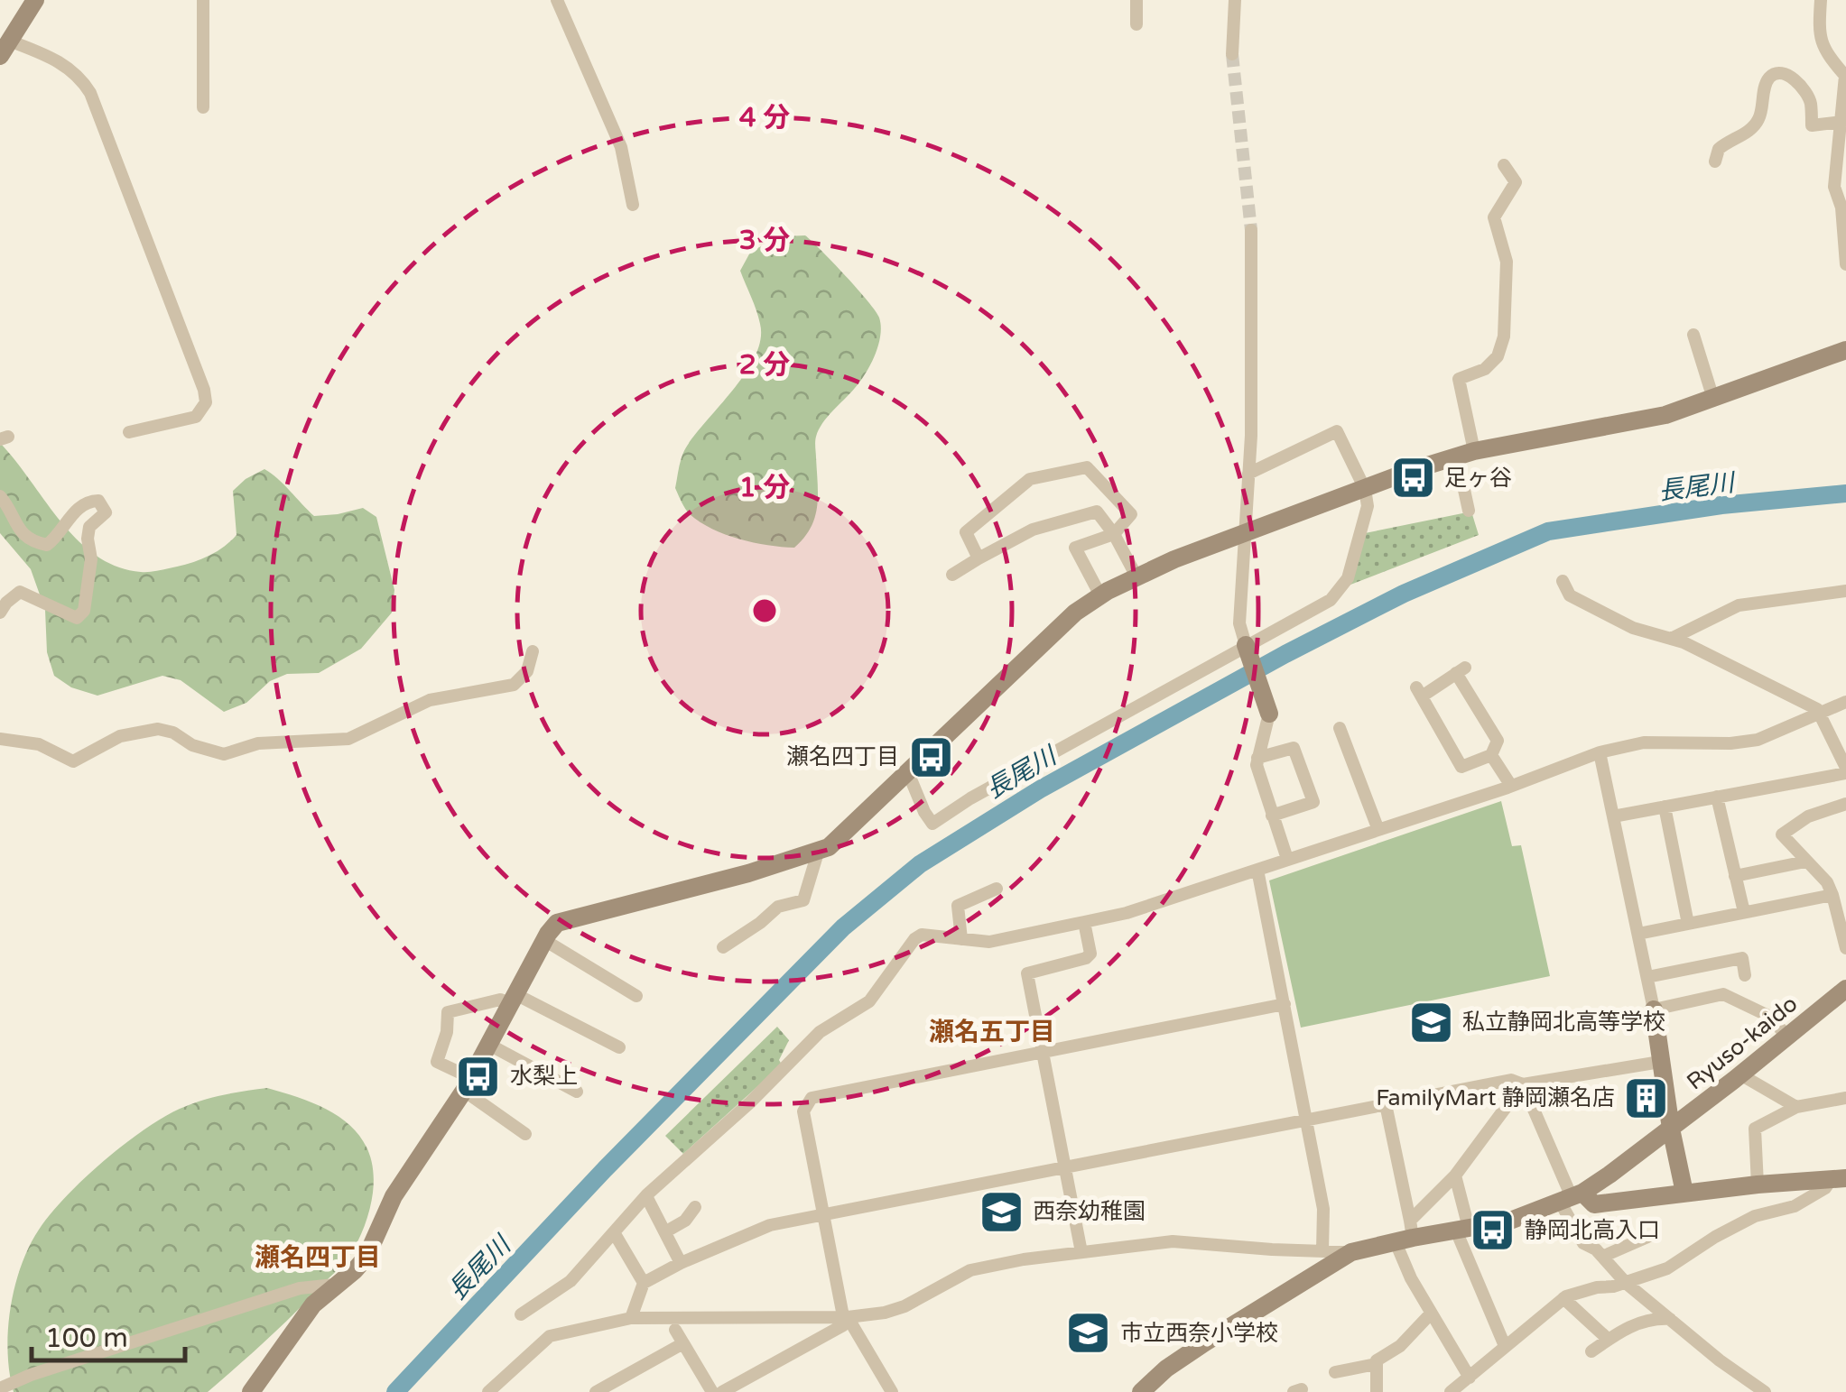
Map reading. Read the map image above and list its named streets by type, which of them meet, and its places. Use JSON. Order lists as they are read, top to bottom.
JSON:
{
  "streets": {
    "street": ["Ryuso-kaido"]
  },
  "districts": ["瀬名五丁目", "瀬名四丁目"],
  "water": ["長尾川"],
  "places": {
    "bus stop": [
      "足ヶ谷",
      "瀬名四丁目",
      "水梨上",
      "静岡北高入口"
    ],
    "school or university": ["私立静岡北高等学校", "西奈幼稚園", "市立西奈小学校"],
    "building": ["FamilyMart 静岡瀬名店"]
  },
  "scale_bar": "100 m",
  "rings": [
    "4 分",
    "3 分",
    "2 分",
    "1 分"
  ]
}
